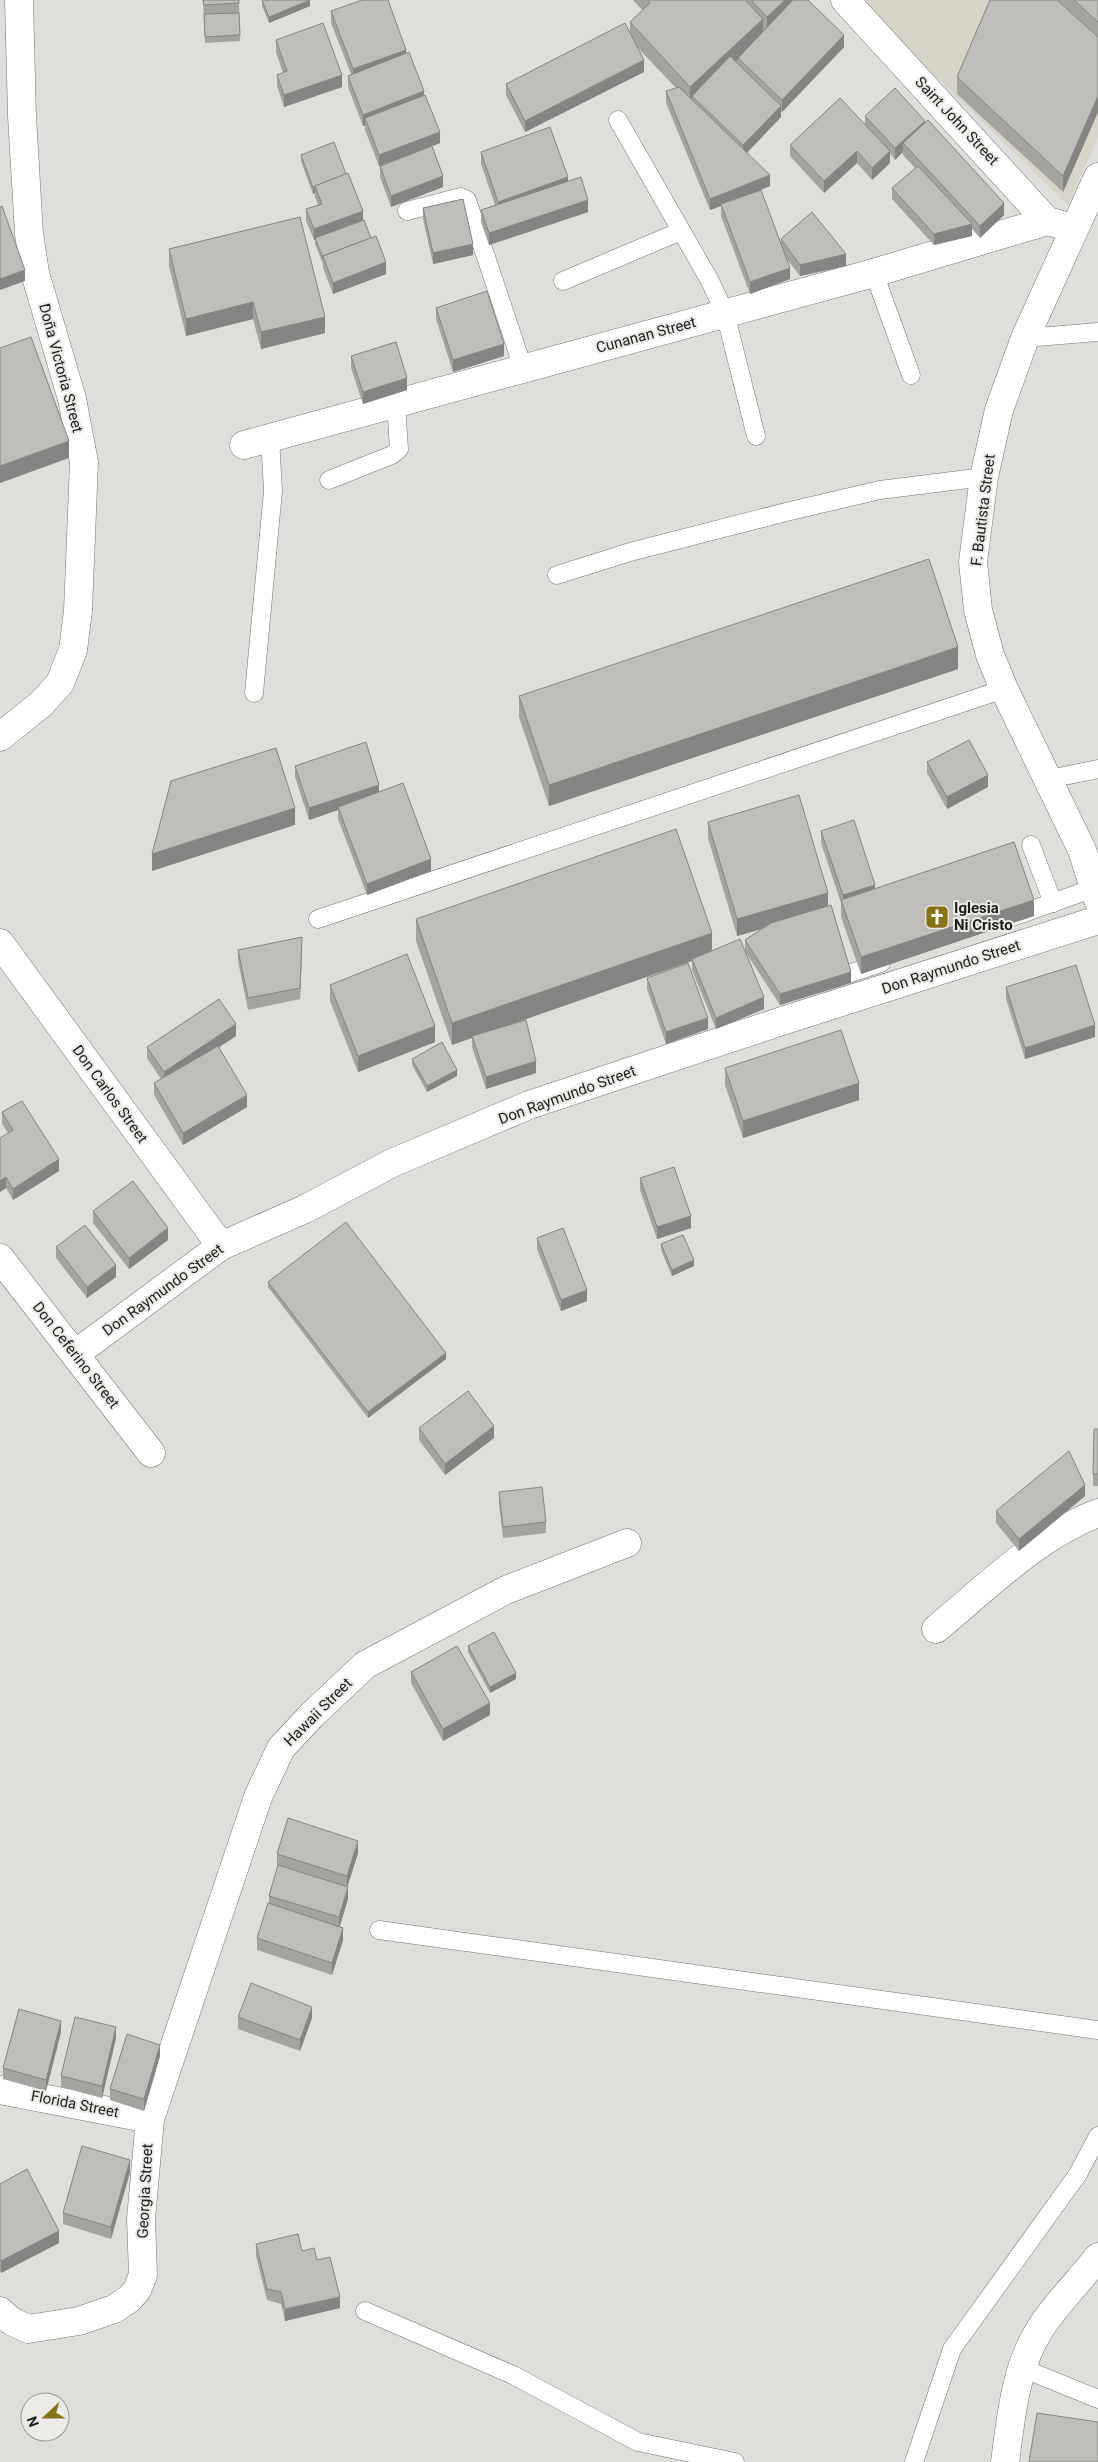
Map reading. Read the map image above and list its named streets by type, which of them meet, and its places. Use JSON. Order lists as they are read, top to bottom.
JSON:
{
  "streets": {
    "street": [
      "Saint John Street",
      "Cunanan Street",
      "Doña Victoria Street",
      "F. Bautista Street",
      "Don Raymundo Street",
      "Don Carlos Street",
      "Don Ceferino Street",
      "Hawaii Street",
      "Florida Street",
      "Georgia Street"
    ]
  },
  "crossings": [
    ["Saint John Street", "Cunanan Street"],
    ["Don Raymundo Street", "Don Carlos Street"],
    ["Don Raymundo Street", "Don Ceferino Street"],
    ["Hawaii Street", "Florida Street"],
    ["Hawaii Street", "Georgia Street"],
    ["Florida Street", "Georgia Street"]
  ],
  "places": {
    "church": ["Iglesia Ni Cristo"]
  },
  "north": "left"
}
